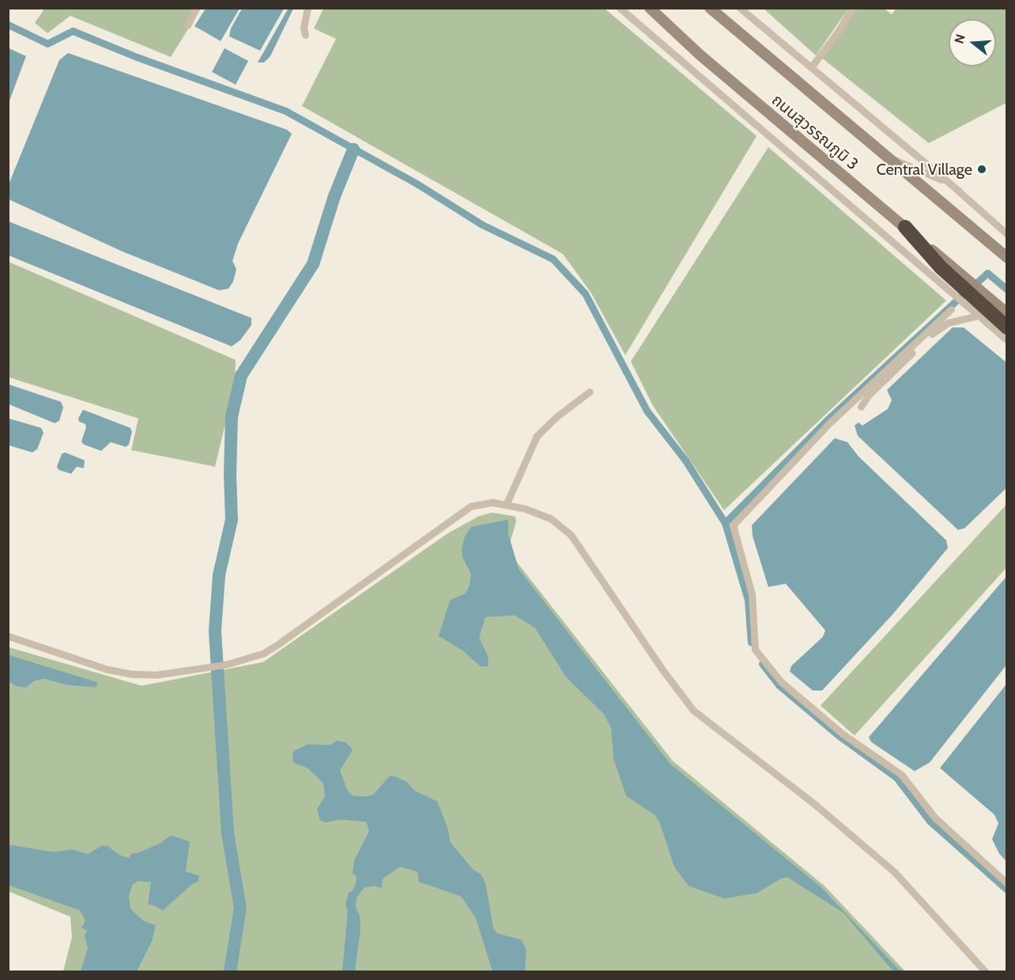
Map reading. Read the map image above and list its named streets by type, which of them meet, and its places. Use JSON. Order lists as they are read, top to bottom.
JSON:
{
  "streets": {
    "main road": ["ถนนสุวรรณภูมิ 3"]
  },
  "places": ["Central Village"],
  "north": "left"
}
